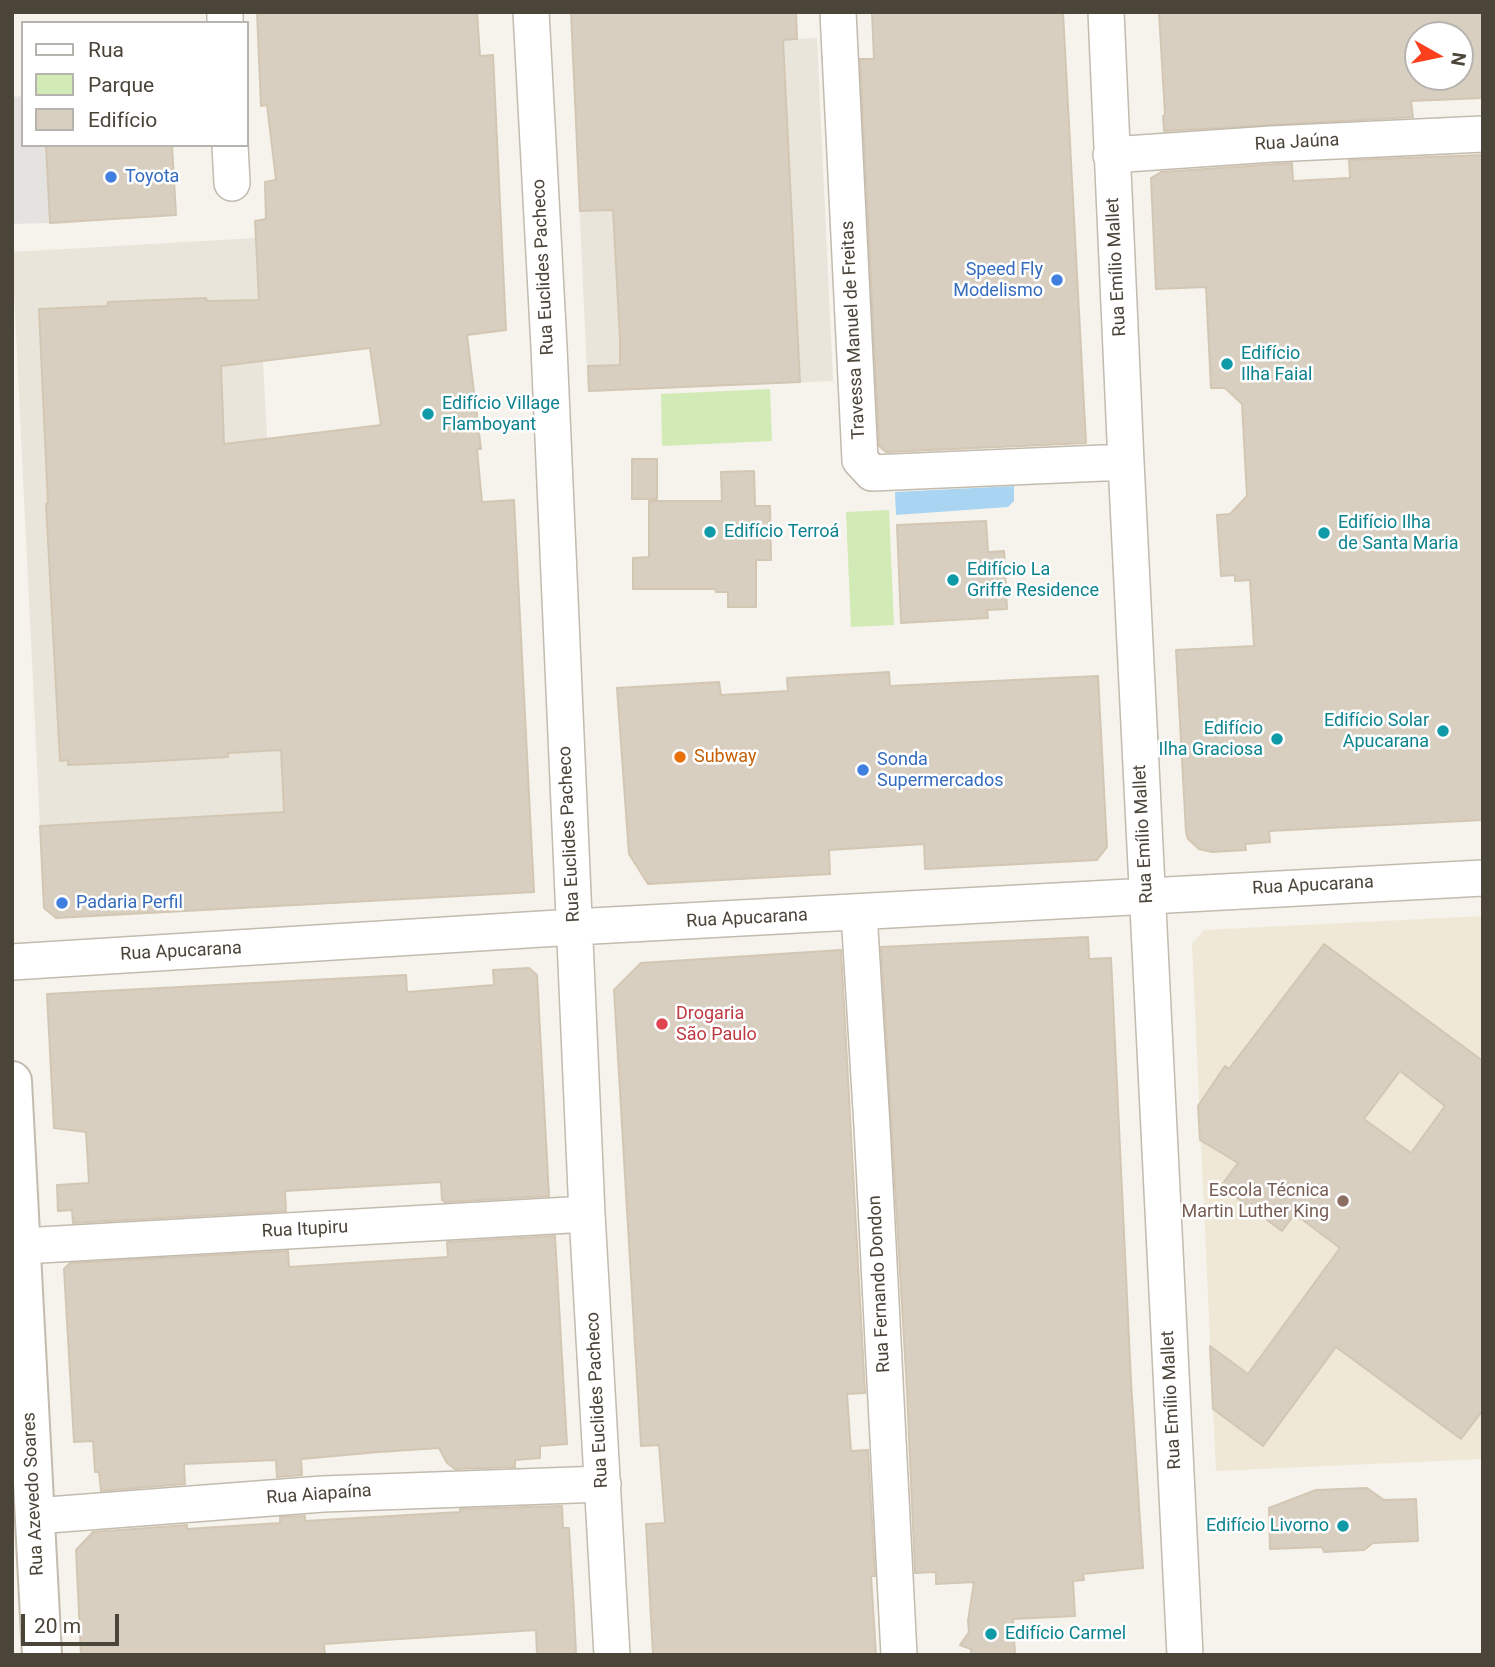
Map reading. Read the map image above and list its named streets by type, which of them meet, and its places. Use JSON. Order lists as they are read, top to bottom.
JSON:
{
  "streets": {
    "street": [
      "Rua Jaúna",
      "Rua Euclides Pacheco",
      "Rua Emílio Mallet",
      "Travessa Manuel de Freitas",
      "Rua Apucarana",
      "Rua Itupiru",
      "Rua Fernando Dondon",
      "Rua Azevedo Soares",
      "Rua Aiapaína"
    ]
  },
  "crossings": [
    ["Rua Jaúna", "Rua Emílio Mallet"],
    ["Rua Euclides Pacheco", "Rua Apucarana"],
    ["Rua Euclides Pacheco", "Rua Itupiru"],
    ["Rua Euclides Pacheco", "Rua Aiapaína"],
    ["Rua Emílio Mallet", "Travessa Manuel de Freitas"],
    ["Rua Emílio Mallet", "Rua Apucarana"],
    ["Rua Apucarana", "Rua Fernando Dondon"],
    ["Rua Itupiru", "Rua Azevedo Soares"],
    ["Rua Azevedo Soares", "Rua Aiapaína"]
  ],
  "places": [
    "Toyota",
    "Speed Fly Modelismo",
    "Edifício Ilha Faial",
    "Edifício Village Flamboyant",
    "Edifício Terroá",
    "Edifício Ilha de Santa Maria",
    "Edifício La Griffe Residence",
    "Edifício Solar Apucarana",
    "Edifício Ilha Graciosa",
    "Subway",
    "Sonda Supermercados",
    "Padaria Perfil",
    "Drogaria São Paulo",
    "Escola Técnica Martin Luther King",
    "Edifício Livorno",
    "Edifício Carmel"
  ],
  "legend": ["Rua", "Parque", "Edifício"],
  "scale_bar": "20 m",
  "north": "right"
}
